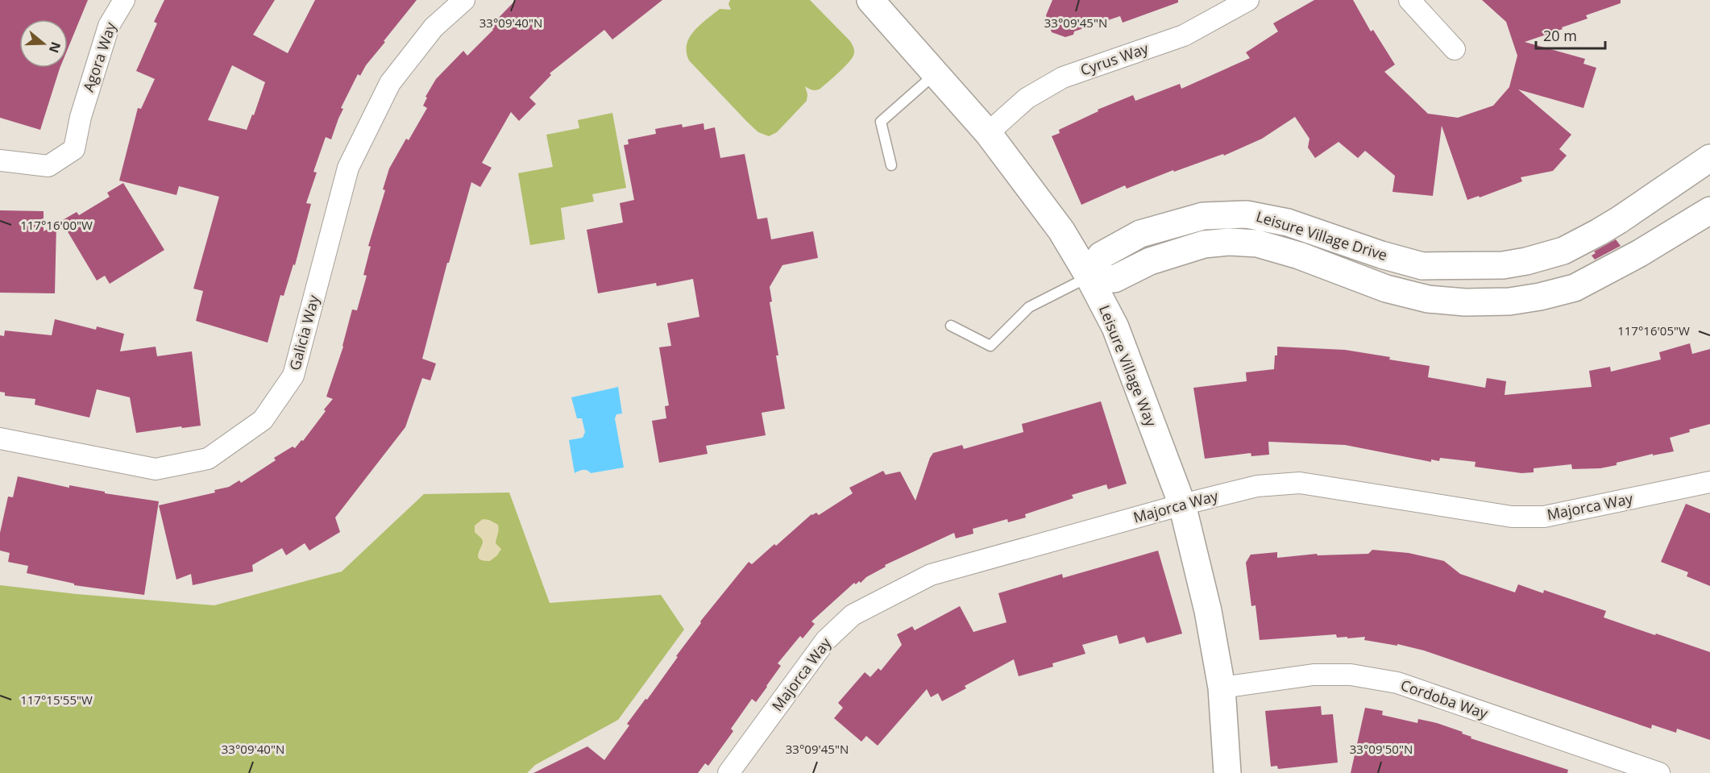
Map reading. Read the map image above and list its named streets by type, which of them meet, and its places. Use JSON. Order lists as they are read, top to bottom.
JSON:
{
  "streets": {
    "street": [
      "Agora Way",
      "Cyrus Way",
      "Leisure Village Drive",
      "Galicia Way",
      "Leisure Village Way",
      "Majorca Way",
      "Cordoba Way"
    ]
  },
  "crossings": [
    ["Cyrus Way", "Leisure Village Way"],
    ["Leisure Village Drive", "Leisure Village Way"],
    ["Leisure Village Way", "Majorca Way"],
    ["Leisure Village Way", "Cordoba Way"]
  ],
  "scale_bar": "20 m",
  "north": "right",
  "coordinates": [
    "33°09'40\"N",
    "33°09'45\"N",
    "117°16'00\"W",
    "117°16'05\"W",
    "117°15'55\"W",
    "33°09'50\"N"
  ]
}
